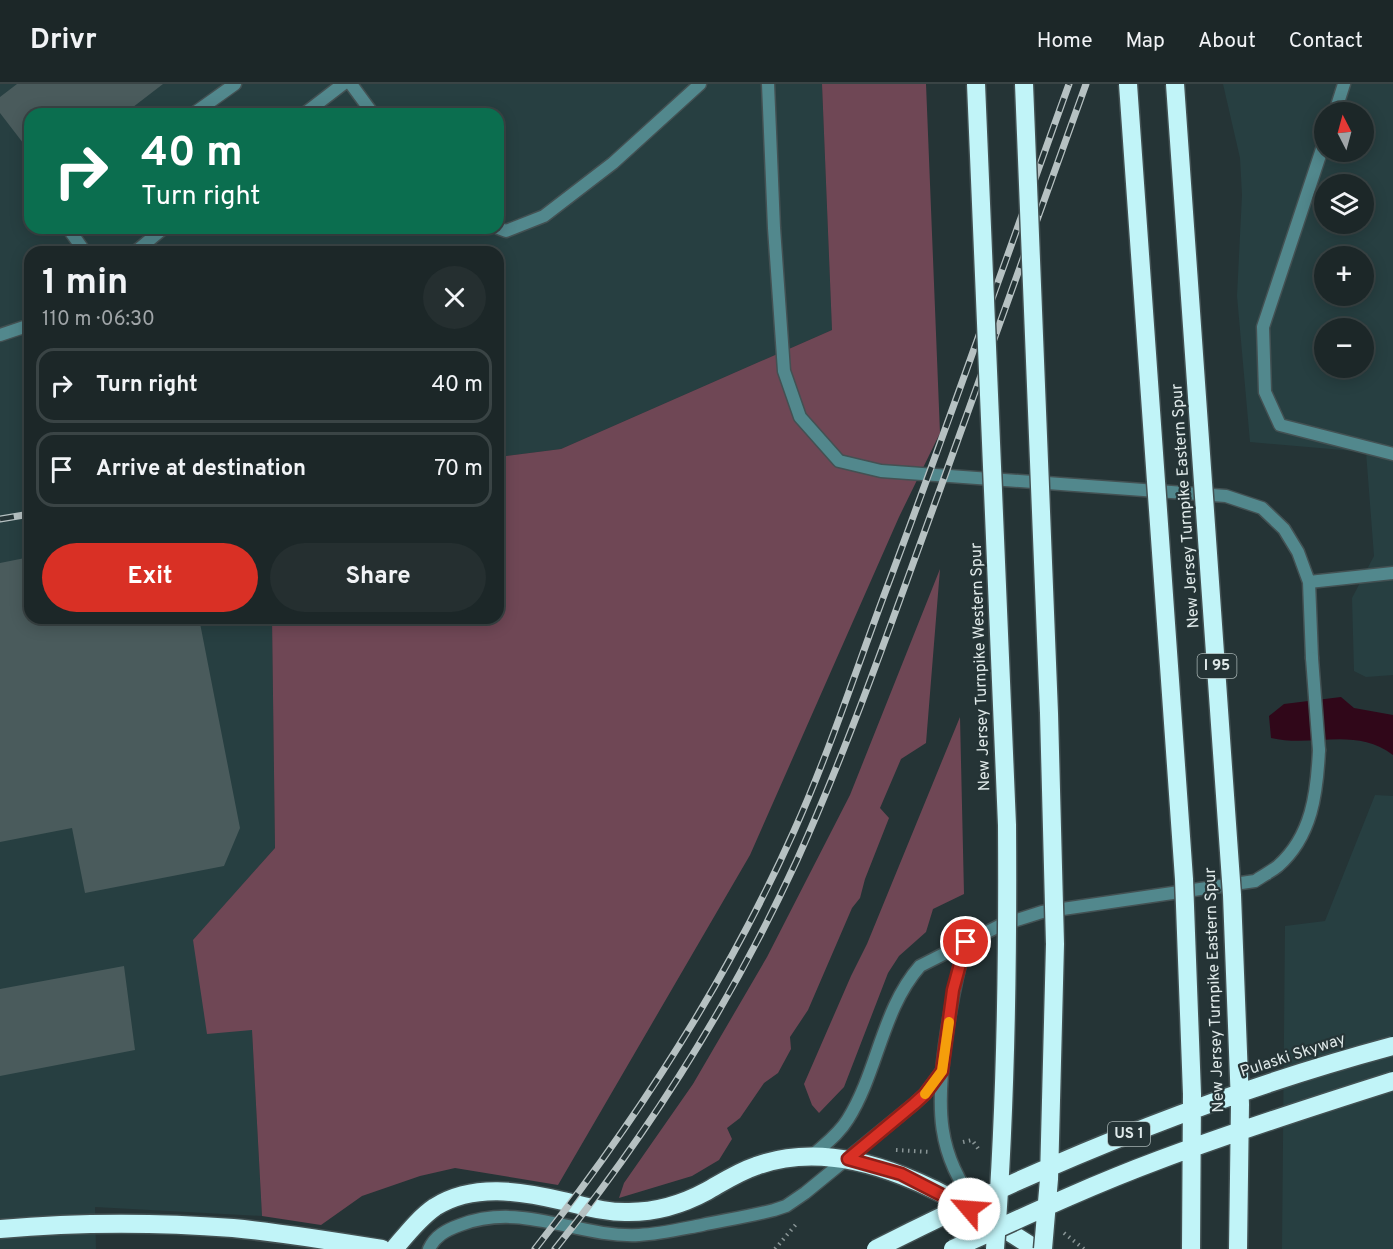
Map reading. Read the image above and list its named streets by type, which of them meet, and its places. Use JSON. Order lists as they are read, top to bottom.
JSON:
{
  "streets": {
    "highway": [
      "New Jersey Turnpike Eastern Spur",
      "I 95",
      "New Jersey Turnpike Western Spur",
      "Pulaski Skyway",
      "US 1"
    ]
  },
  "north": "top",
  "page": {
    "header": "Drivr",
    "nav": [
      "Home",
      "Map",
      "About",
      "Contact"
    ],
    "map_buttons": ["+", "−"],
    "turn": ["40 m", "Turn right"],
    "heading": ["1 min", "110 m · 06:30"],
    "list": [
      {
        "name": "Turn right",
        "value": "40 m"
      },
      {
        "name": "Arrive at destination",
        "value": "70 m"
      }
    ],
    "buttons": ["Exit", "Share"]
  }
}
